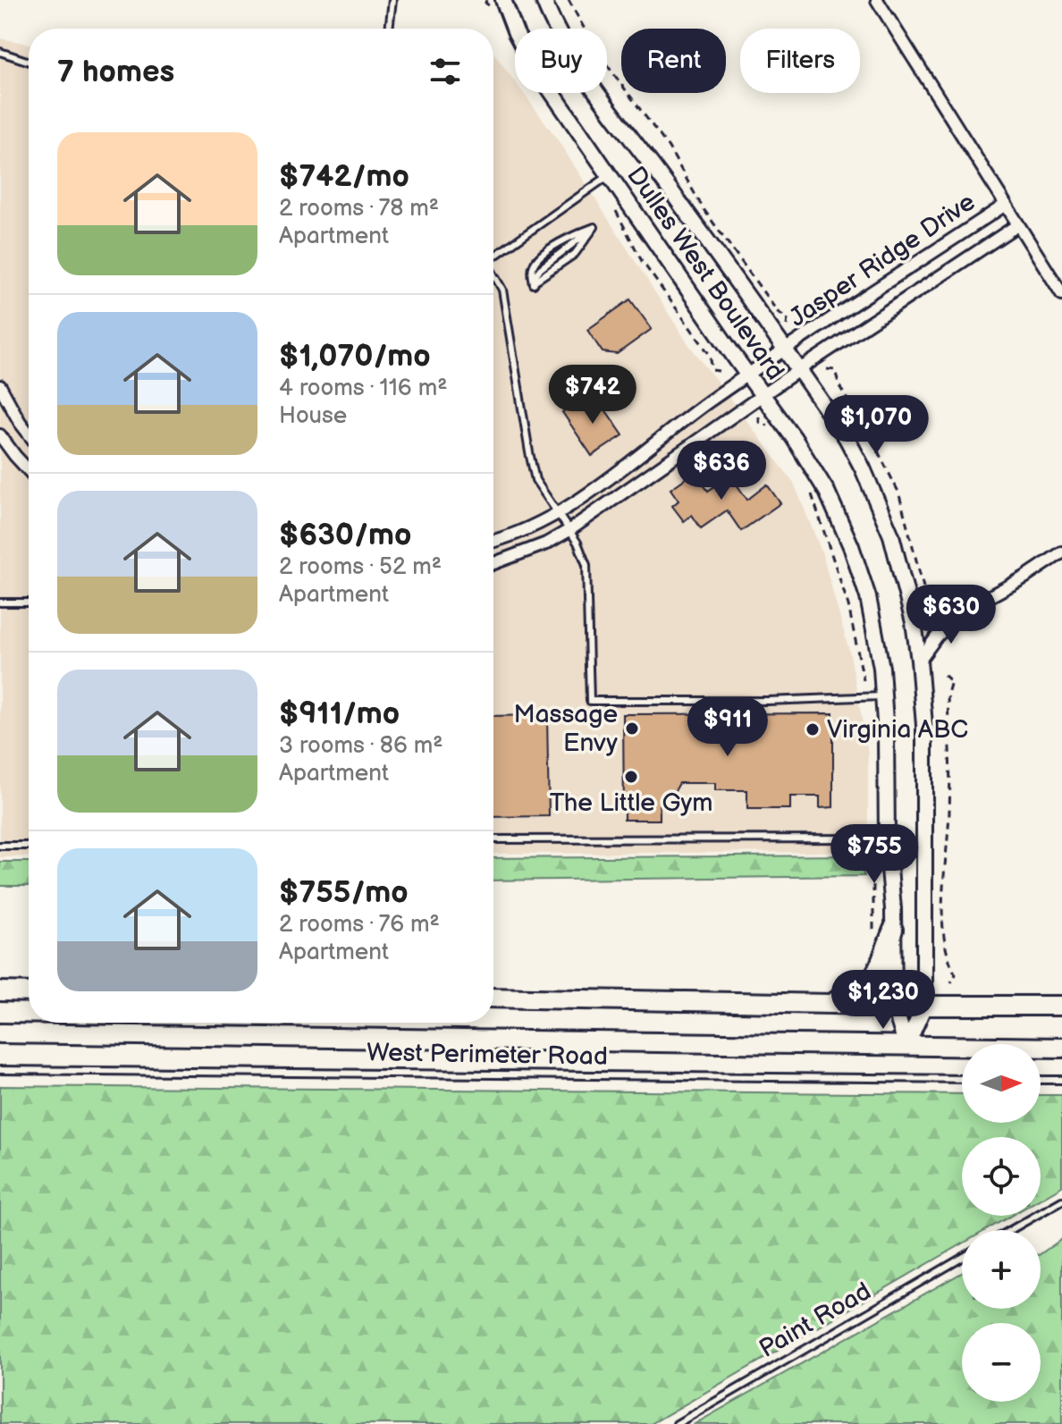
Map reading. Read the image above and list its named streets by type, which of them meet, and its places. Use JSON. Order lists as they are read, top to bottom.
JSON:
{
  "streets": {
    "street": ["Jasper Ridge Drive", "Dulles West Boulevard"],
    "lane": ["West Perimeter Road", "Paint Road"]
  },
  "crossings": [
    ["Jasper Ridge Drive", "Dulles West Boulevard"]
  ],
  "places": ["Massage Envy", "Virginia ABC", "The Little Gym"],
  "north": "right",
  "page": {
    "chip": ["Buy", "Rent", "Filters"],
    "heading": "7 homes",
    "list": [
      {
        "name": "$742/mo",
        "note": "2 rooms · 78 m² · Apartment"
      },
      {
        "name": "$1,070/mo",
        "note": "4 rooms · 116 m² · House"
      },
      {
        "name": "$630/mo",
        "note": "2 rooms · 52 m² · Apartment"
      },
      {
        "name": "$911/mo",
        "note": "3 rooms · 86 m² · Apartment"
      },
      {
        "name": "$755/mo",
        "note": "2 rooms · 76 m² · Apartment"
      }
    ],
    "price": [
      "$742",
      "$1,070",
      "$636",
      "$630",
      "$911",
      "$755",
      "$1,230"
    ],
    "map_buttons": ["+", "−"]
  }
}
